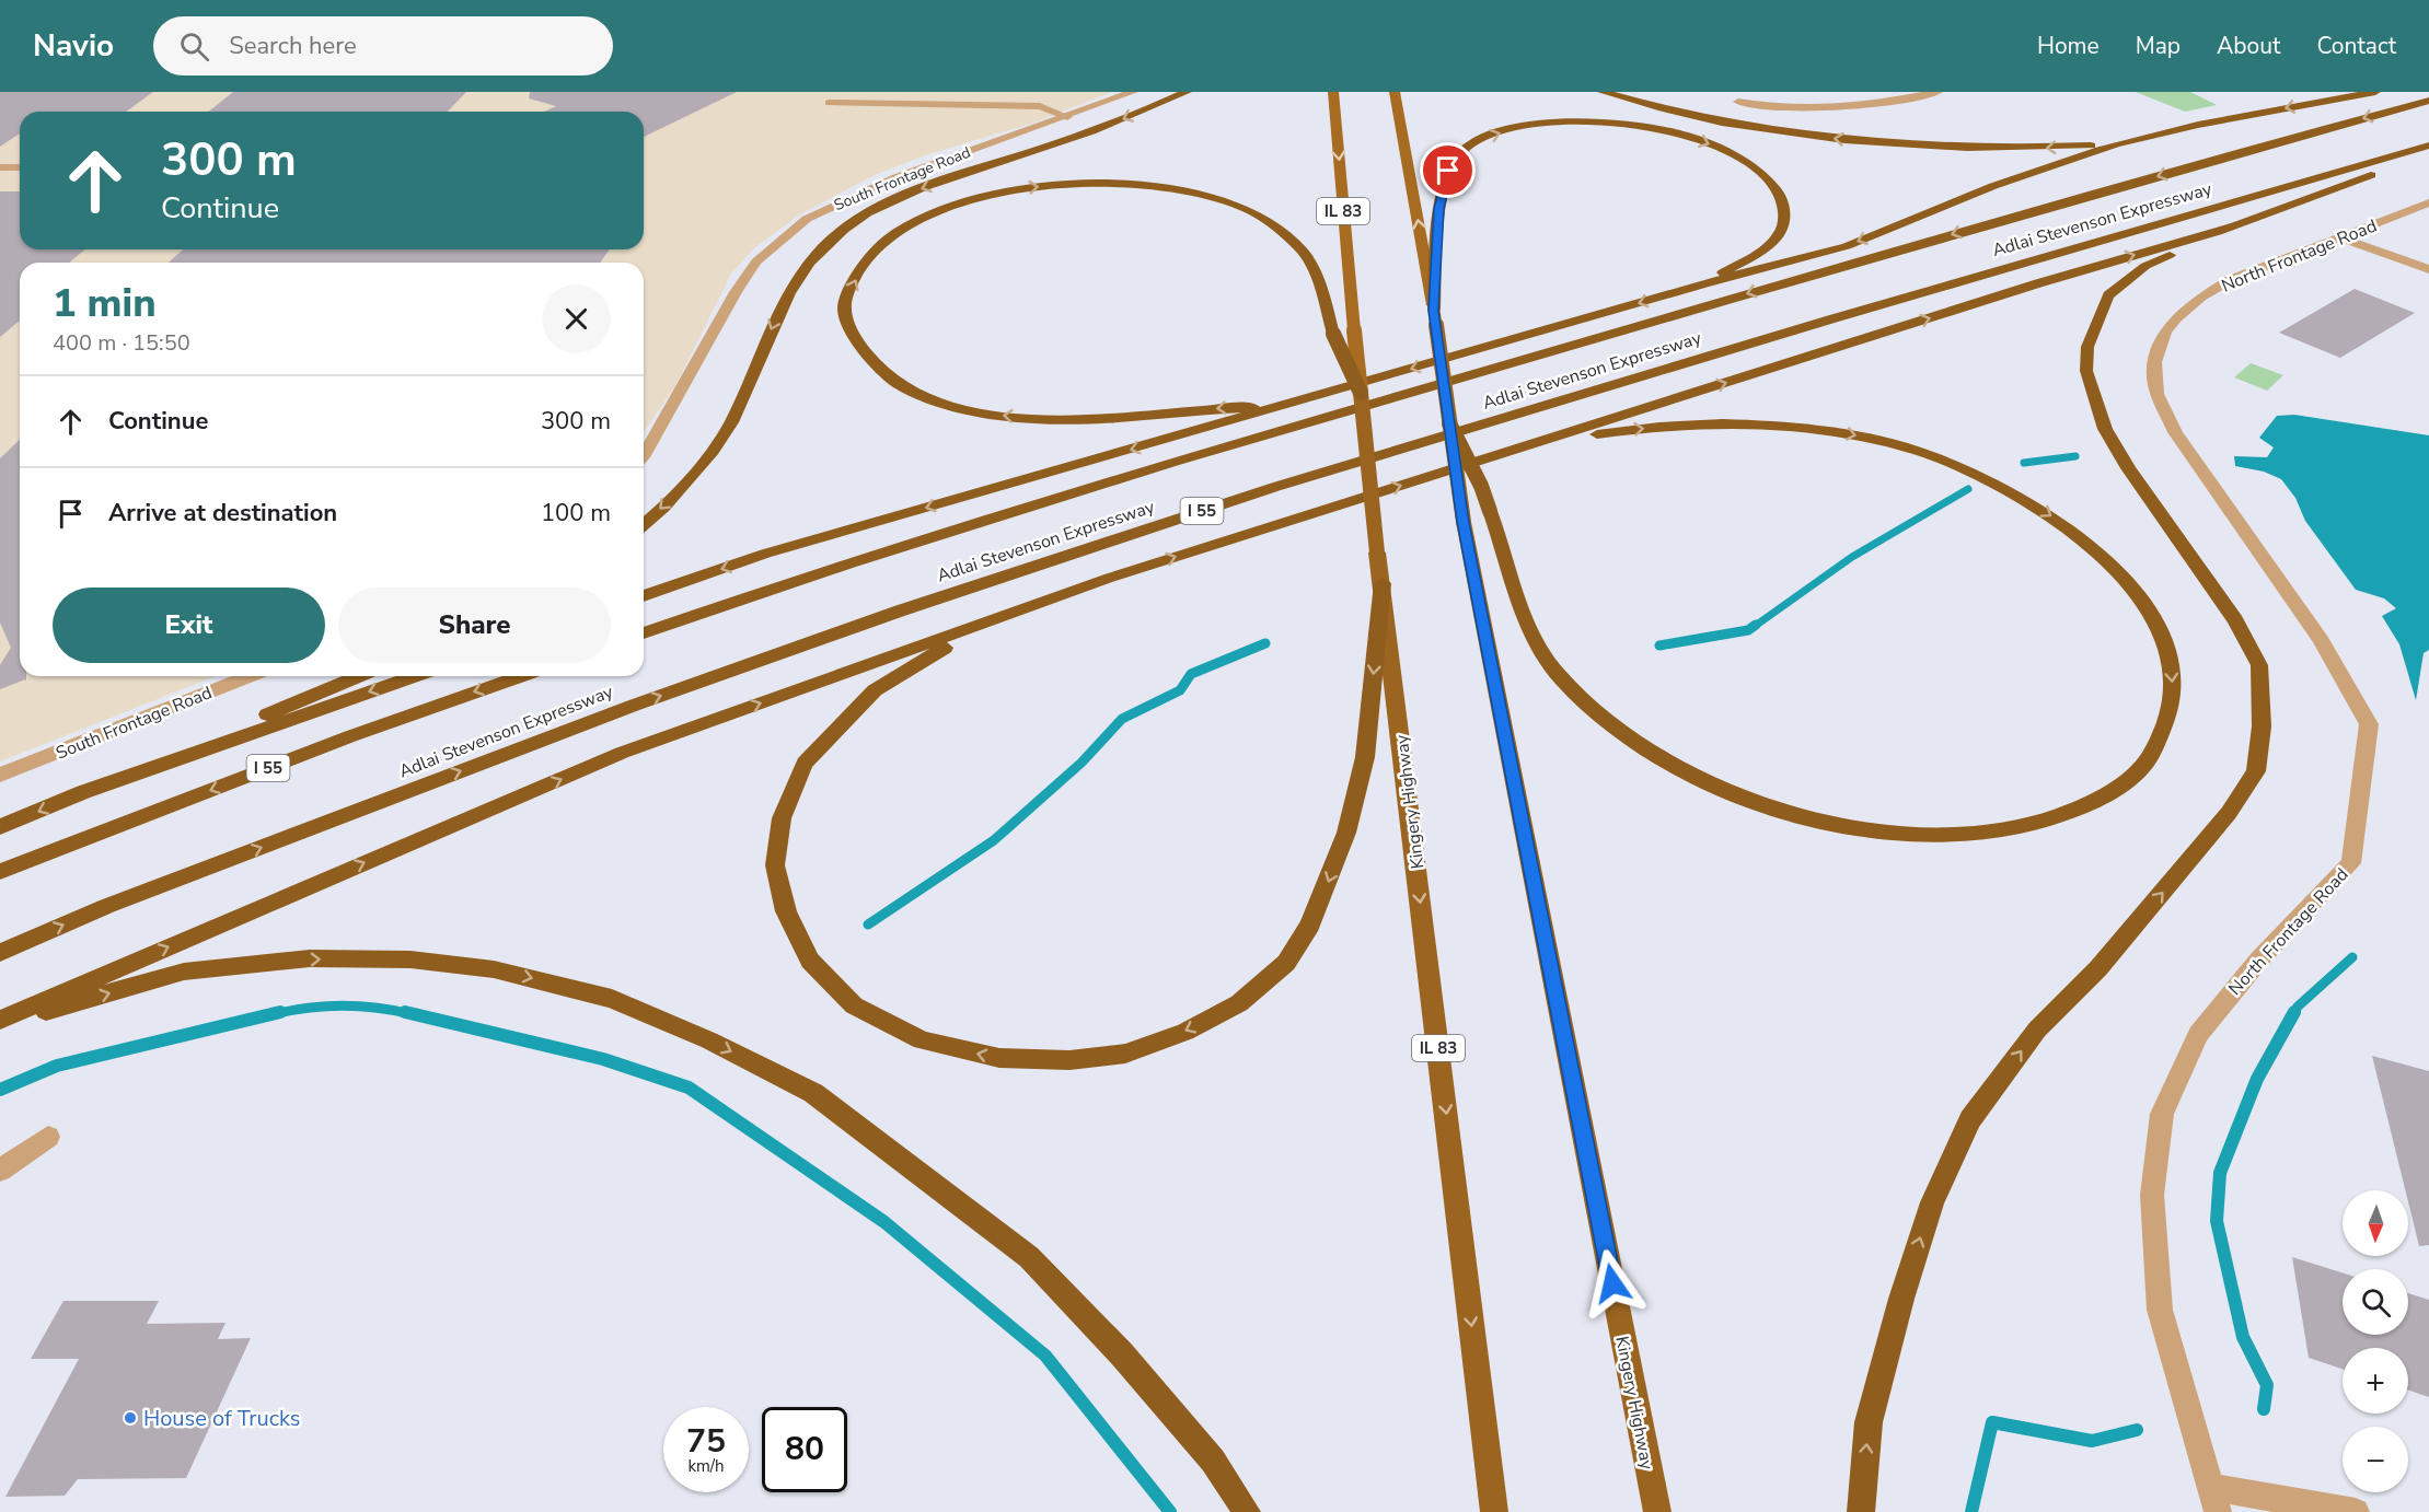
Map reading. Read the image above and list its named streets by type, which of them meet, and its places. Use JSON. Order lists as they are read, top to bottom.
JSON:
{
  "streets": {
    "highway": [
      "IL 83",
      "Adlai Stevenson Expressway",
      "I 55",
      "Kingery Highway"
    ],
    "street": ["South Frontage Road", "North Frontage Road"]
  },
  "places": ["House of Trucks"],
  "north": "bottom",
  "page": {
    "header": "Navio",
    "search": "Search here",
    "nav": [
      "Home",
      "Map",
      "About",
      "Contact"
    ],
    "turn": ["300 m", "Continue"],
    "heading": ["1 min", "400 m · 15:50"],
    "list": [
      {
        "name": "Continue",
        "value": "300 m"
      },
      {
        "name": "Arrive at destination",
        "value": "100 m"
      }
    ],
    "buttons": ["Exit", "Share"],
    "map_buttons": ["+", "−"],
    "speed": "75 km/h",
    "limit": "80"
  }
}
